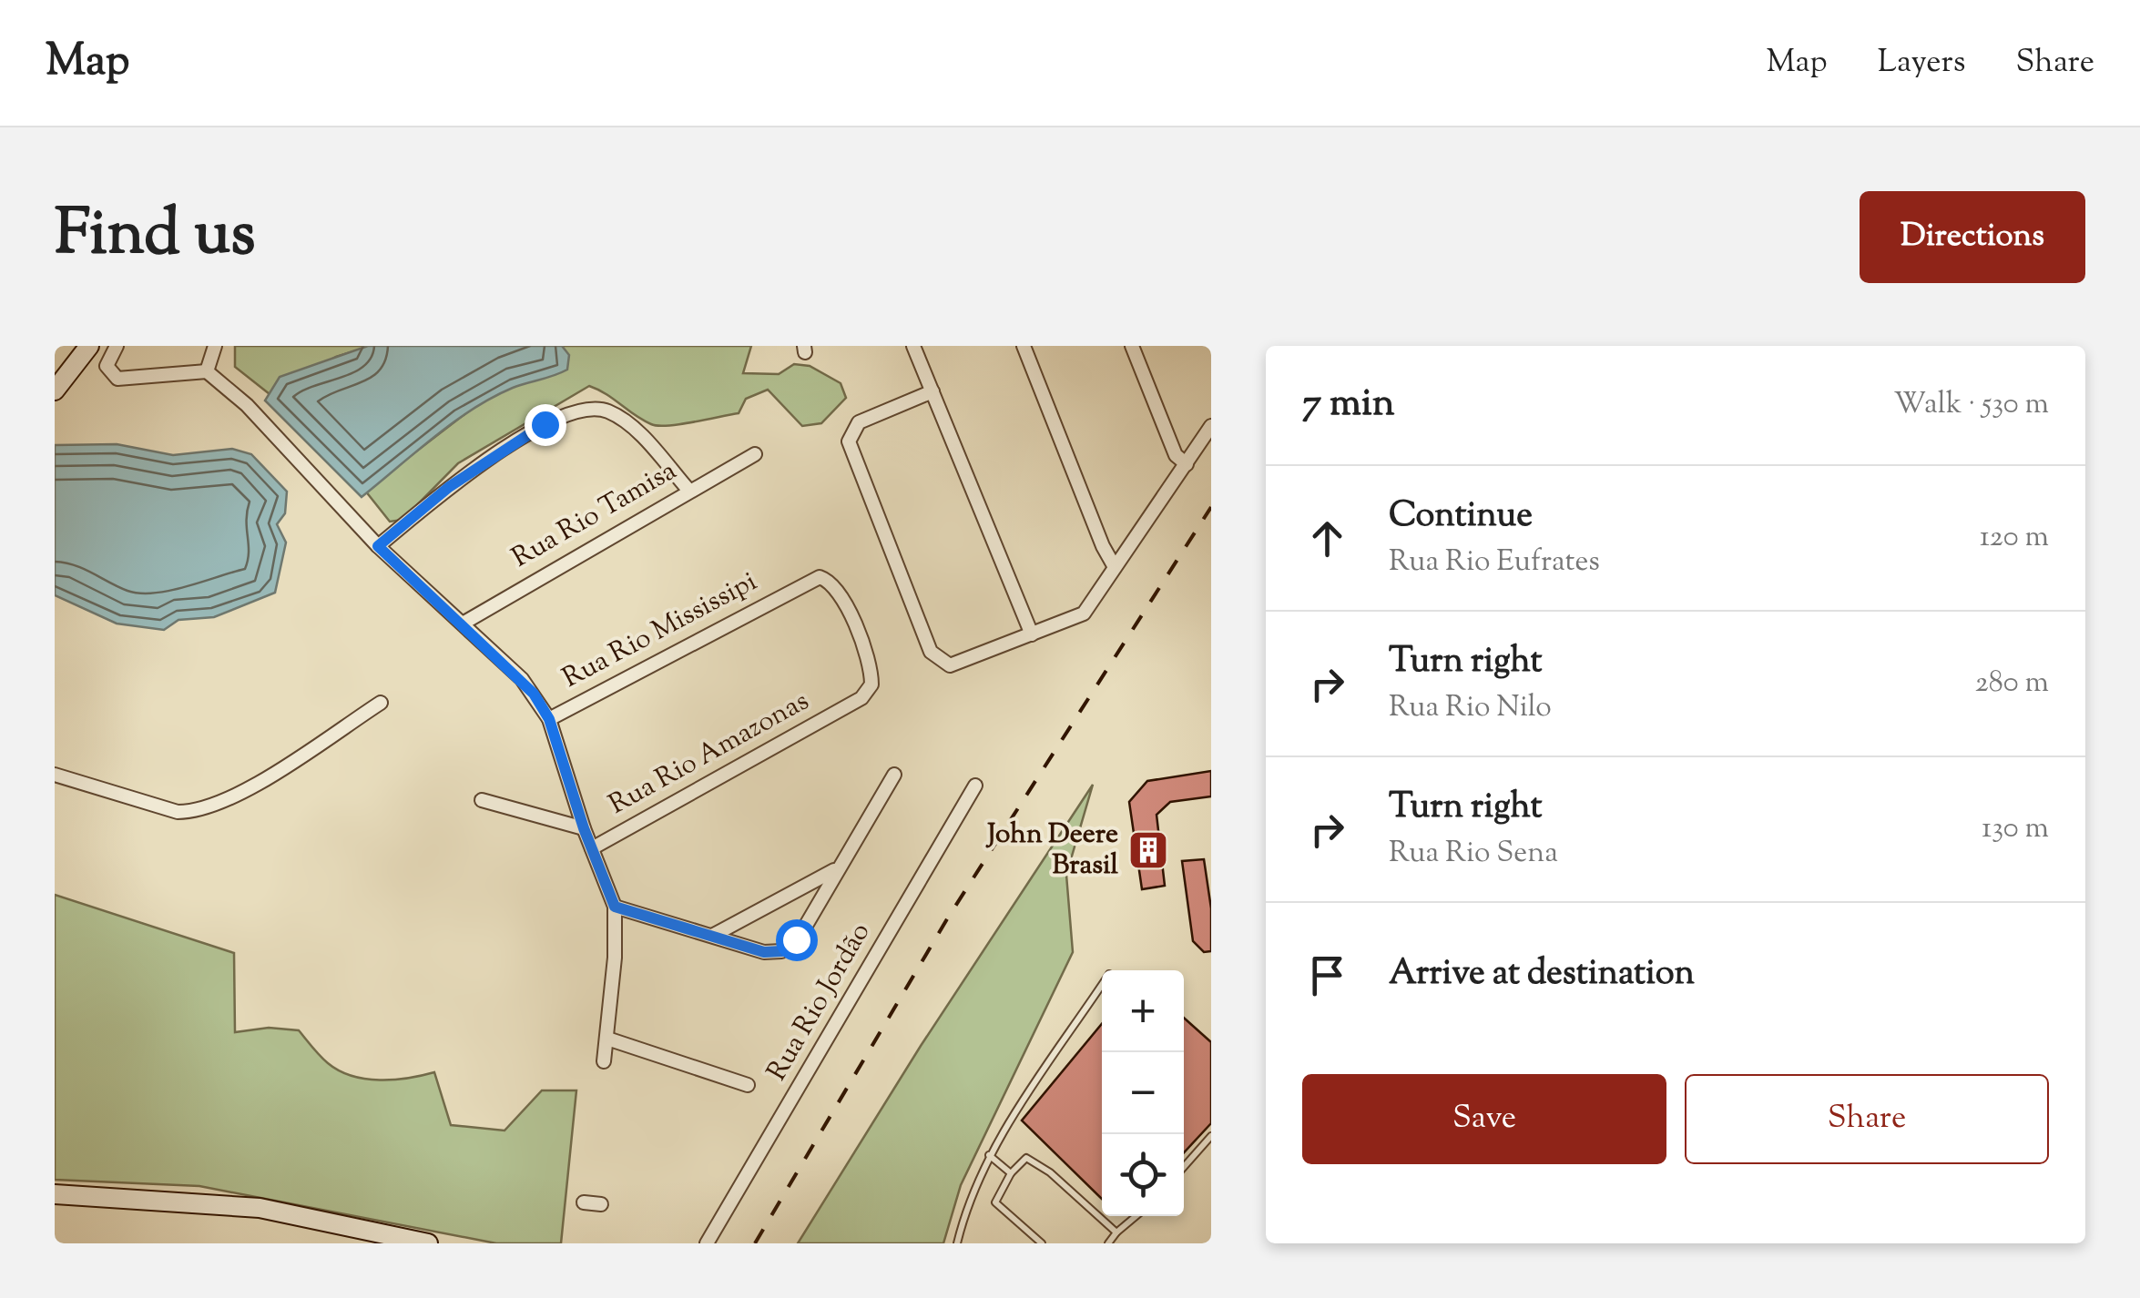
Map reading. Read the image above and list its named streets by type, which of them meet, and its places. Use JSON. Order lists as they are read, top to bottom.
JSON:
{
  "streets": {
    "street": [
      "Rua Rio Tamisa",
      "Rua Rio Mississipi",
      "Rua Rio Amazonas",
      "Rua Rio Jordão"
    ]
  },
  "crossings": [
    ["Rua Rio Mississipi", "Rua Rio Amazonas"]
  ],
  "places": {
    "building": ["John Deere Brasil"]
  },
  "page": {
    "header": "Map",
    "nav": ["Map", "Layers", "Share"],
    "title": "Find us",
    "buttons": [
      "Directions",
      ["Save", "Share"]
    ],
    "heading": ["7 min", "Walk · 530 m"],
    "list": [
      ["Continue", "Rua Rio Eufrates", "120 m"],
      ["Turn right", "Rua Rio Nilo", "280 m"],
      ["Turn right", "Rua Rio Sena", "130 m"],
      "Arrive at destination"
    ],
    "map_buttons": ["+", "−"]
  }
}
